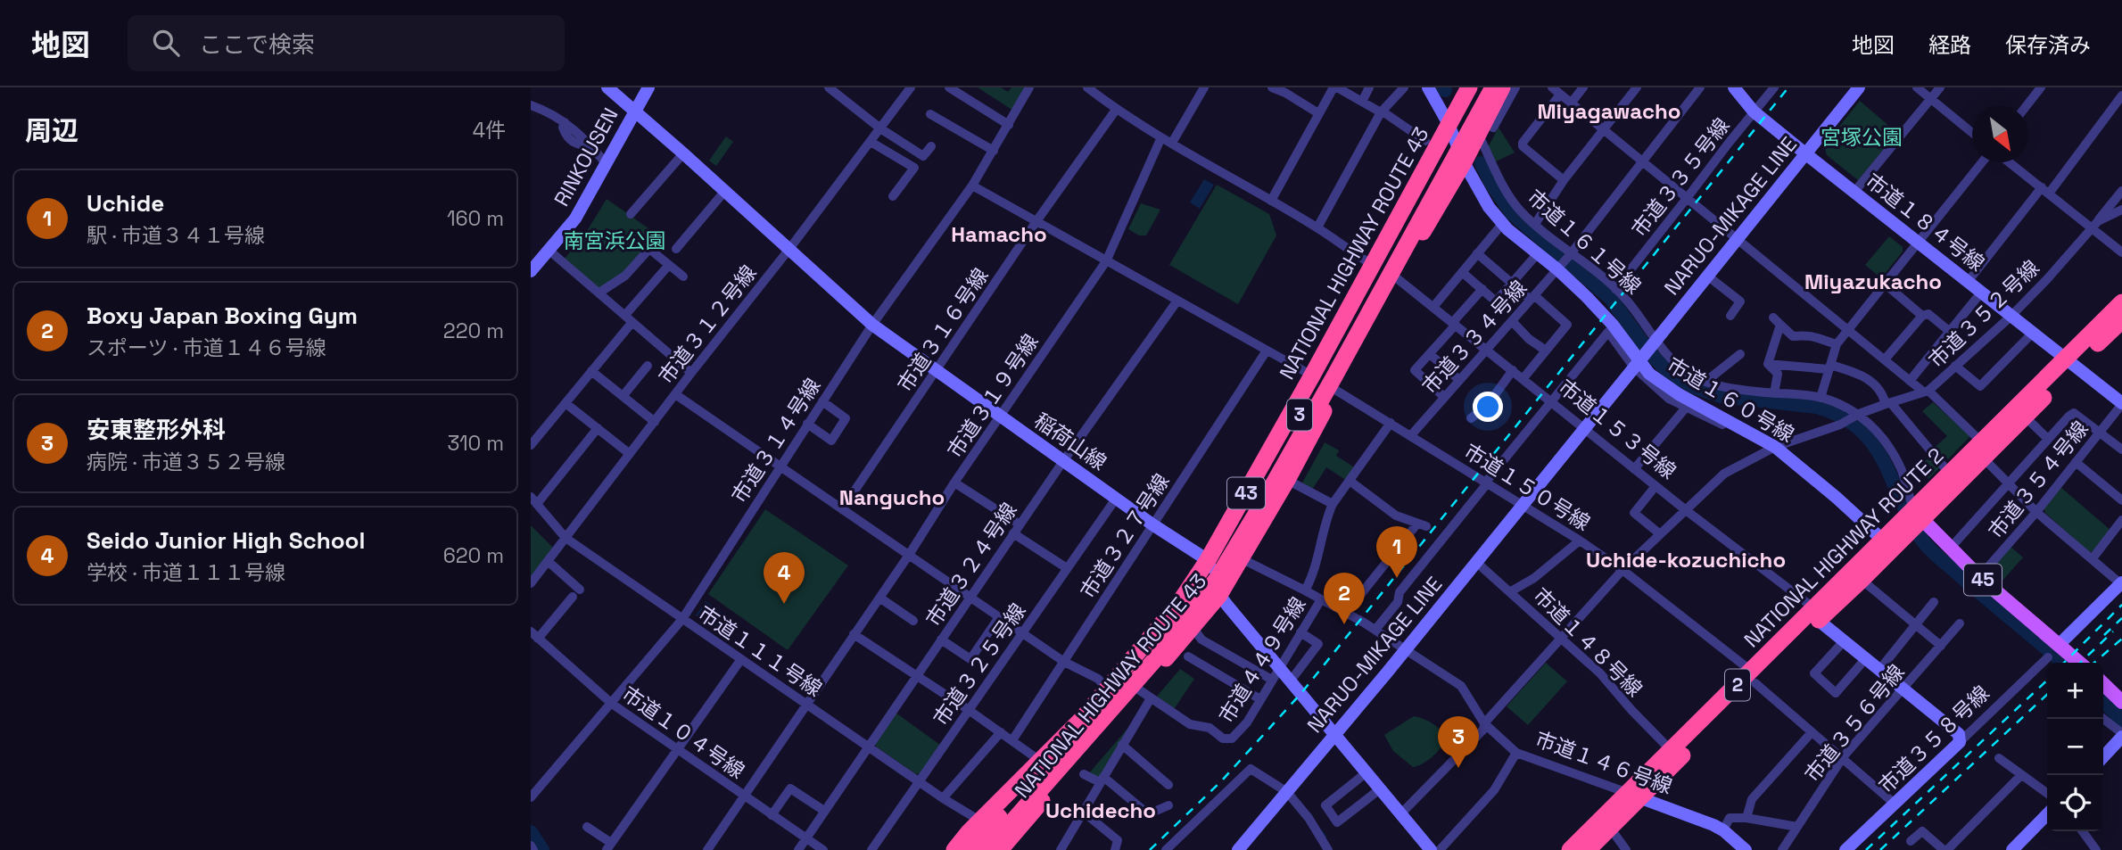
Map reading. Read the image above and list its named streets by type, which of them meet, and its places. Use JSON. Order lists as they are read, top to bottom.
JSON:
{
  "streets": {
    "highway": [
      "NATIONAL HIGHWAY ROUTE 43",
      "3",
      "43",
      "NATIONAL HIGHWAY ROUTE 2",
      "2"
    ],
    "main road": ["45"],
    "street": [
      "RINKOUSEN",
      "市道３３５号線",
      "NARUO-MIKAGE LINE",
      "市道１８４号線",
      "市道１６１号線",
      "市道３５２号線",
      "市道３１２号線",
      "市道３１６号線",
      "市道３３４号線",
      "市道３１９号線",
      "市道１６０号線",
      "市道１５３号線",
      "市道３１４号線",
      "稲荷山線",
      "市道３５４号線",
      "市道１５０号線",
      "市道３２７号線",
      "市道３２４号線",
      "市道１４８号線",
      "市道１１１号線",
      "市道４４９号線",
      "市道３２５号線",
      "市道３５６号線",
      "市道１０４号線",
      "市道３５８号線",
      "市道１４６号線"
    ]
  },
  "crossings": [
    ["RINKOUSEN", "稲荷山線"],
    ["市道３３５号線", "市道１８４号線"],
    ["市道３３５号線", "市道１６１号線"],
    ["NARUO-MIKAGE LINE", "市道１８４号線"],
    ["NARUO-MIKAGE LINE", "市道１６１号線"],
    ["NARUO-MIKAGE LINE", "市道１５３号線"],
    ["NARUO-MIKAGE LINE", "市道１５０号線"],
    ["NARUO-MIKAGE LINE", "市道１４８号線"],
    ["NARUO-MIKAGE LINE", "市道１４６号線"],
    ["市道１８４号線", "市道３５２号線"],
    ["市道１８４号線", "市道３５４号線"],
    ["市道１８４号線", "NATIONAL HIGHWAY ROUTE 2"],
    ["市道１６１号線", "NATIONAL HIGHWAY ROUTE 43"],
    ["市道１６１号線", "市道３５２号線"],
    ["市道１６１号線", "市道３３４号線"],
    ["市道１６１号線", "市道１６０号線"],
    ["市道１６１号線", "NATIONAL HIGHWAY ROUTE 2"],
    ["市道１６１号線", "45"],
    ["NATIONAL HIGHWAY ROUTE 43", "市道１６０号線"],
    ["NATIONAL HIGHWAY ROUTE 43", "3"],
    ["NATIONAL HIGHWAY ROUTE 43", "市道１５３号線"],
    ["NATIONAL HIGHWAY ROUTE 43", "稲荷山線"],
    ["NATIONAL HIGHWAY ROUTE 43", "市道１５０号線"],
    ["NATIONAL HIGHWAY ROUTE 43", "市道１１１号線"],
    ["NATIONAL HIGHWAY ROUTE 43", "市道４４９号線"],
    ["NATIONAL HIGHWAY ROUTE 43", "市道１４６号線"],
    ["市道３５２号線", "市道１６０号線"],
    ["市道３１２号線", "稲荷山線"],
    ["市道３１２号線", "市道１１１号線"],
    ["市道３１６号線", "稲荷山線"],
    ["市道３３４号線", "市道１６０号線"],
    ["市道３３４号線", "市道１５３号線"],
    ["市道３３４号線", "市道１５０号線"],
    ["市道３１９号線", "稲荷山線"],
    ["市道３１９号線", "市道１１１号線"],
    ["市道３１９号線", "市道１０４号線"],
    ["市道１６０号線", "NATIONAL HIGHWAY ROUTE 2"],
    ["市道１５３号線", "NATIONAL HIGHWAY ROUTE 2"],
    ["市道１５３号線", "市道３５６号線"],
    ["市道１５３号線", "市道３５８号線"],
    ["市道３１４号線", "稲荷山線"],
    ["市道３１４号線", "市道１１１号線"],
    ["市道３１４号線", "市道１０４号線"],
    ["稲荷山線", "市道３２７号線"],
    ["稲荷山線", "市道３２４号線"],
    ["稲荷山線", "市道３２５号線"],
    ["市道３５４号線", "45"],
    ["市道１５０号線", "NATIONAL HIGHWAY ROUTE 2"],
    ["市道１５０号線", "市道３５６号線"],
    ["市道１５０号線", "市道３５８号線"],
    ["NATIONAL HIGHWAY ROUTE 2", "45"],
    ["NATIONAL HIGHWAY ROUTE 2", "市道１４８号線"],
    ["NATIONAL HIGHWAY ROUTE 2", "市道１４６号線"],
    ["市道３２４号線", "市道１１１号線"],
    ["市道３２４号線", "市道１０４号線"],
    ["市道１１１号線", "市道３２５号線"],
    ["市道４４９号線", "市道１４６号線"]
  ],
  "districts": [
    "Miyagawacho",
    "Hamacho",
    "Miyazukacho",
    "Nangucho",
    "Uchide-kozuchicho",
    "Uchidecho"
  ],
  "parks": ["宮塚公園", "南宮浜公園"],
  "north": "bottom right",
  "page": {
    "header": "地図",
    "search": "ここで検索",
    "nav": ["地図", "経路", "保存済み"],
    "heading": ["周辺", "4件"],
    "list": [
      {
        "mark": "1",
        "name": "Uchide",
        "note": "駅 · 市道３４１号線",
        "value": "160 m"
      },
      {
        "mark": "2",
        "name": "Boxy Japan Boxing Gym",
        "note": "スポーツ · 市道１４６号線",
        "value": "220 m"
      },
      {
        "mark": "3",
        "name": "安東整形外科",
        "note": "病院 · 市道３５２号線",
        "value": "310 m"
      },
      {
        "mark": "4",
        "name": "Seido Junior High School",
        "note": "学校 · 市道１１１号線",
        "value": "620 m"
      }
    ],
    "pins": [
      "1",
      "4",
      "2",
      "3"
    ],
    "map_buttons": ["+", "−"]
  }
}
